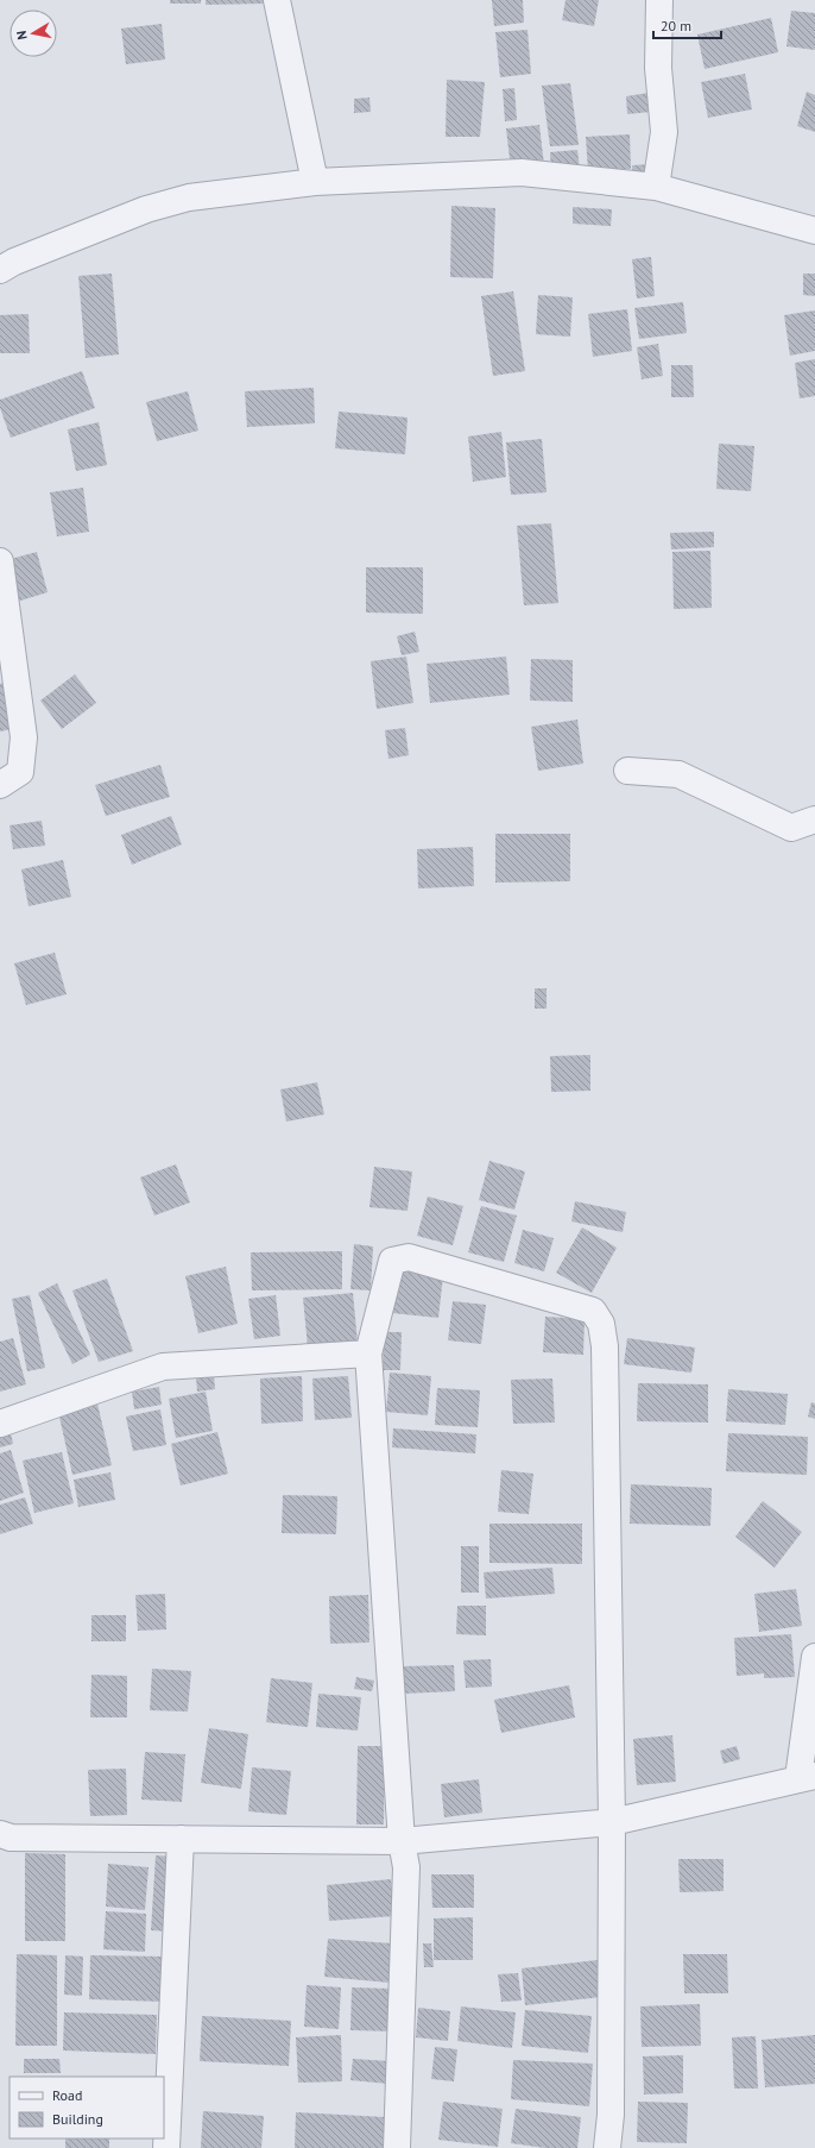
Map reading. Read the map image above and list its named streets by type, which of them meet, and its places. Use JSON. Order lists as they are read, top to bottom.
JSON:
{
  "legend": ["Road", "Building"],
  "scale_bar": "20 m",
  "north": "left"
}
